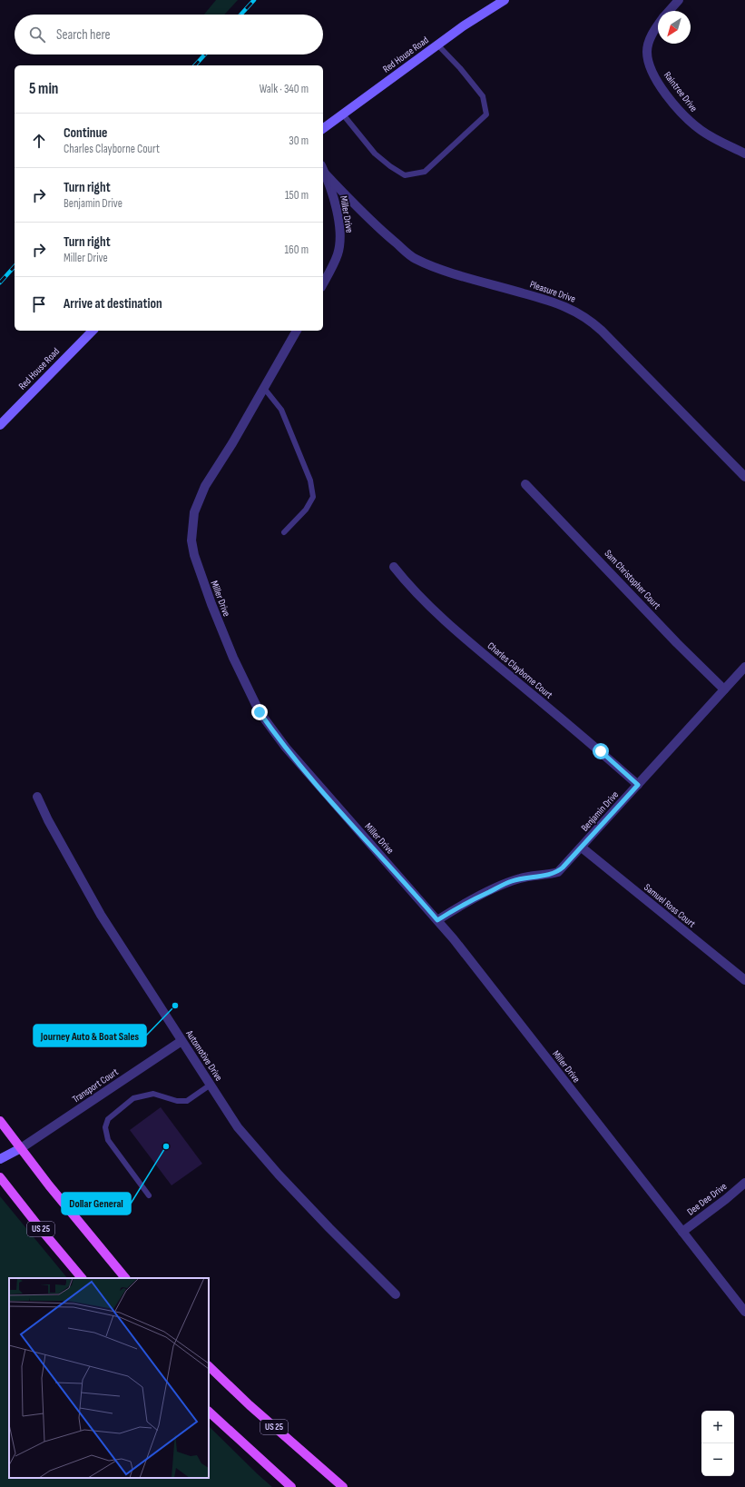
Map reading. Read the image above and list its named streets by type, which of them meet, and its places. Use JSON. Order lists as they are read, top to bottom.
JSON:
{
  "streets": {
    "main road": ["Red House Road", "US 25"],
    "street": [
      "Raintree Drive",
      "Miller Drive",
      "Pleasure Drive",
      "Sam Christopher Court",
      "Charles Clayborne Court",
      "Benjamin Drive",
      "Samuel Ross Court",
      "Automotive Drive",
      "Transport Court",
      "Dee Dee Drive"
    ]
  },
  "crossings": [
    ["Miller Drive", "Pleasure Drive"],
    ["Miller Drive", "Benjamin Drive"],
    ["Miller Drive", "Dee Dee Drive"],
    ["Sam Christopher Court", "Benjamin Drive"],
    ["Charles Clayborne Court", "Benjamin Drive"],
    ["Benjamin Drive", "Samuel Ross Court"],
    ["Automotive Drive", "Transport Court"]
  ],
  "places": ["Journey Auto & Boat Sales", "Dollar General"],
  "north": "bottom left",
  "page": {
    "search": "Search here",
    "heading": ["5 min", "Walk · 340 m"],
    "list": [
      ["Continue", "Charles Clayborne Court", "30 m"],
      ["Turn right", "Benjamin Drive", "150 m"],
      ["Turn right", "Miller Drive", "160 m"],
      "Arrive at destination"
    ],
    "map_buttons": ["+", "−"]
  }
}
